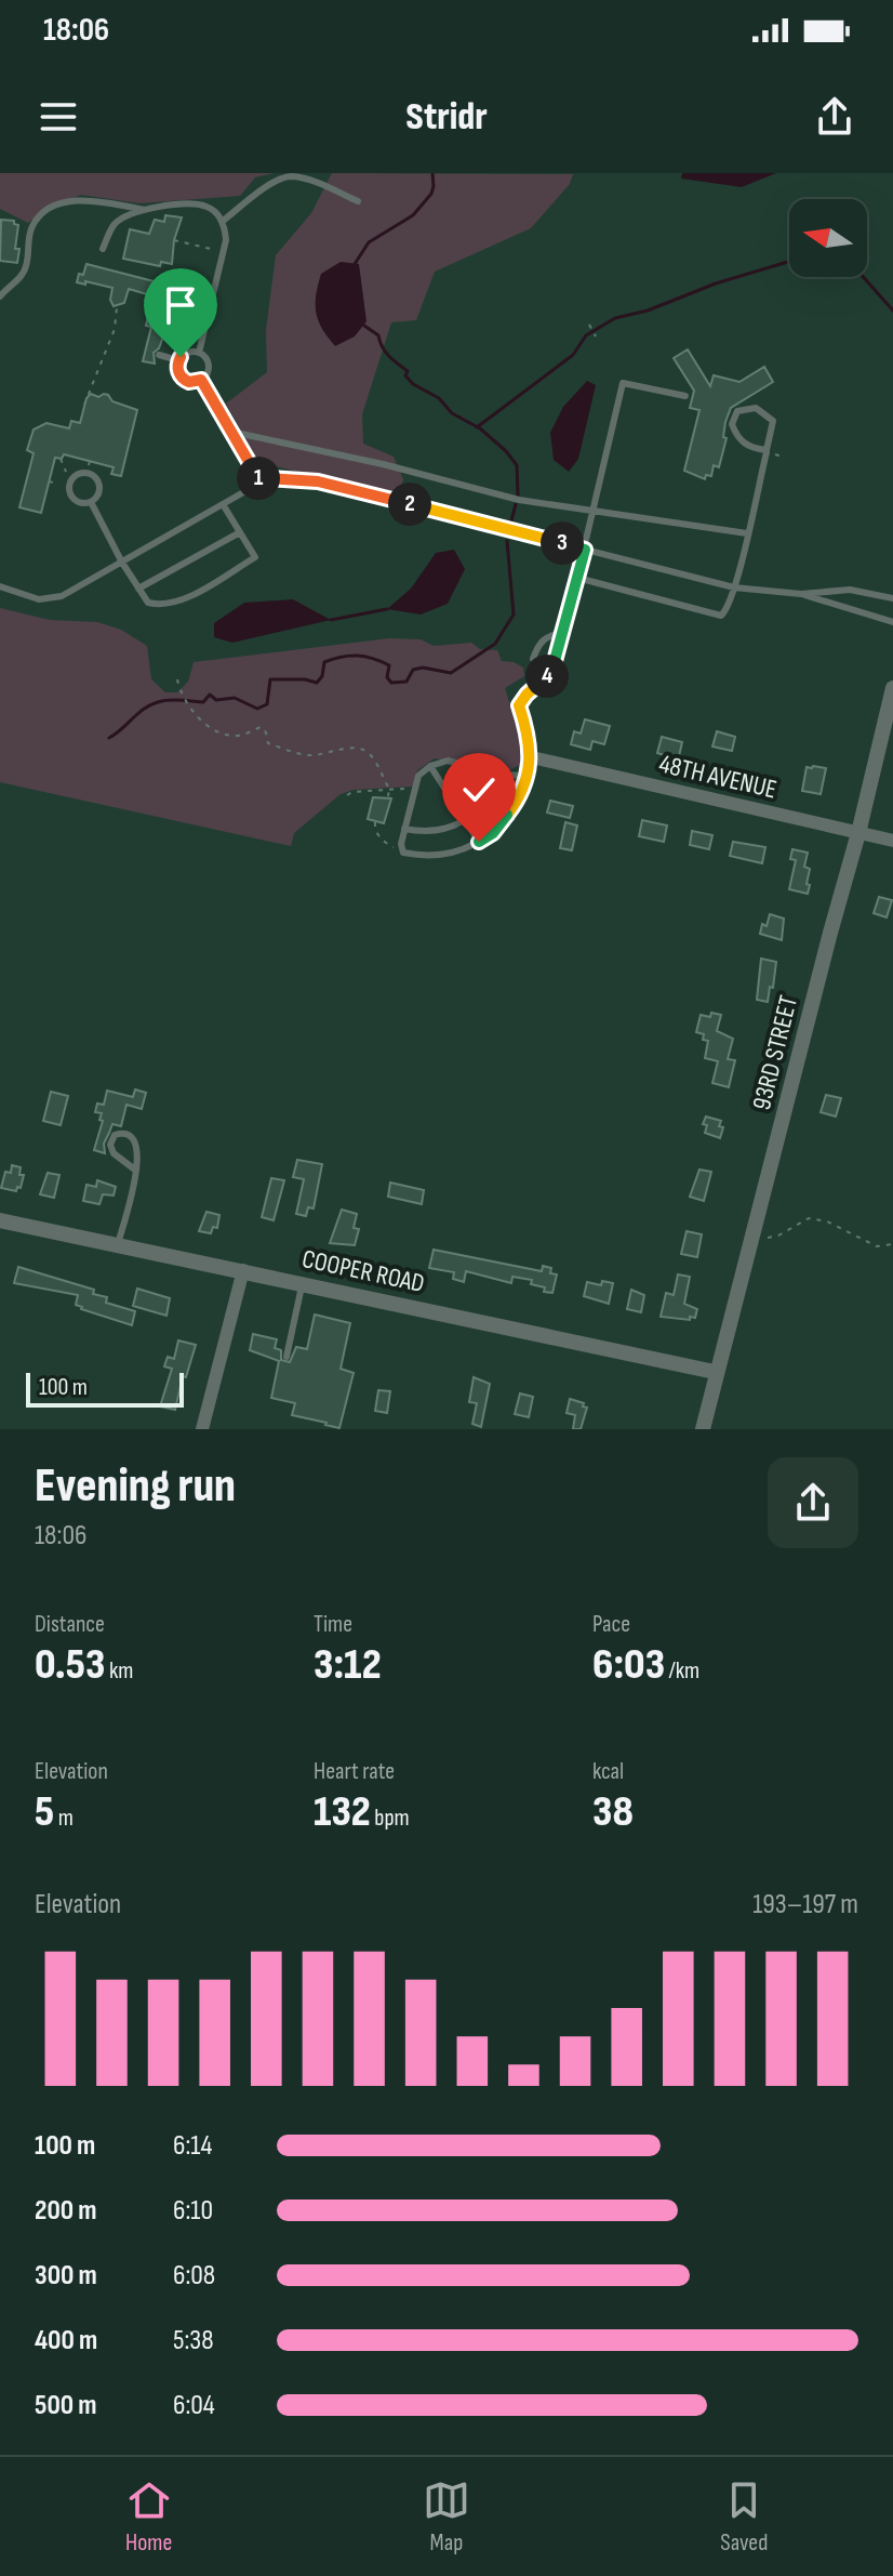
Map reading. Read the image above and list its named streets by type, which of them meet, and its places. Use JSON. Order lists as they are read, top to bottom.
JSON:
{
  "streets": {
    "street": ["48TH AVENUE", "93RD STREET", "COOPER ROAD"]
  },
  "crossings": [
    ["48TH AVENUE", "93RD STREET"],
    ["93RD STREET", "COOPER ROAD"]
  ],
  "scale_bar": "100 m",
  "north": "left",
  "page": {
    "status": "18:06",
    "header": "Stridr",
    "pins": [
      "1",
      "2",
      "3",
      "4"
    ],
    "scale": "100 m",
    "heading": ["Evening run", "18:06"],
    "stats": [
      ["Distance", "0.53 km"],
      ["Time", "3:12"],
      ["Pace", "6:03 /km"],
      ["Elevation", "5 m"],
      ["Heart rate", "132 bpm"],
      ["kcal", "38"]
    ],
    "chart": ["Elevation", "193–197 m"],
    "list": [
      {
        "name": "100 m",
        "note": "6:14"
      },
      {
        "name": "200 m",
        "note": "6:10"
      },
      {
        "name": "300 m",
        "note": "6:08"
      },
      {
        "name": "400 m",
        "note": "5:38"
      },
      {
        "name": "500 m",
        "note": "6:04"
      }
    ],
    "tabs": ["Home", "Map", "Saved"]
  }
}
